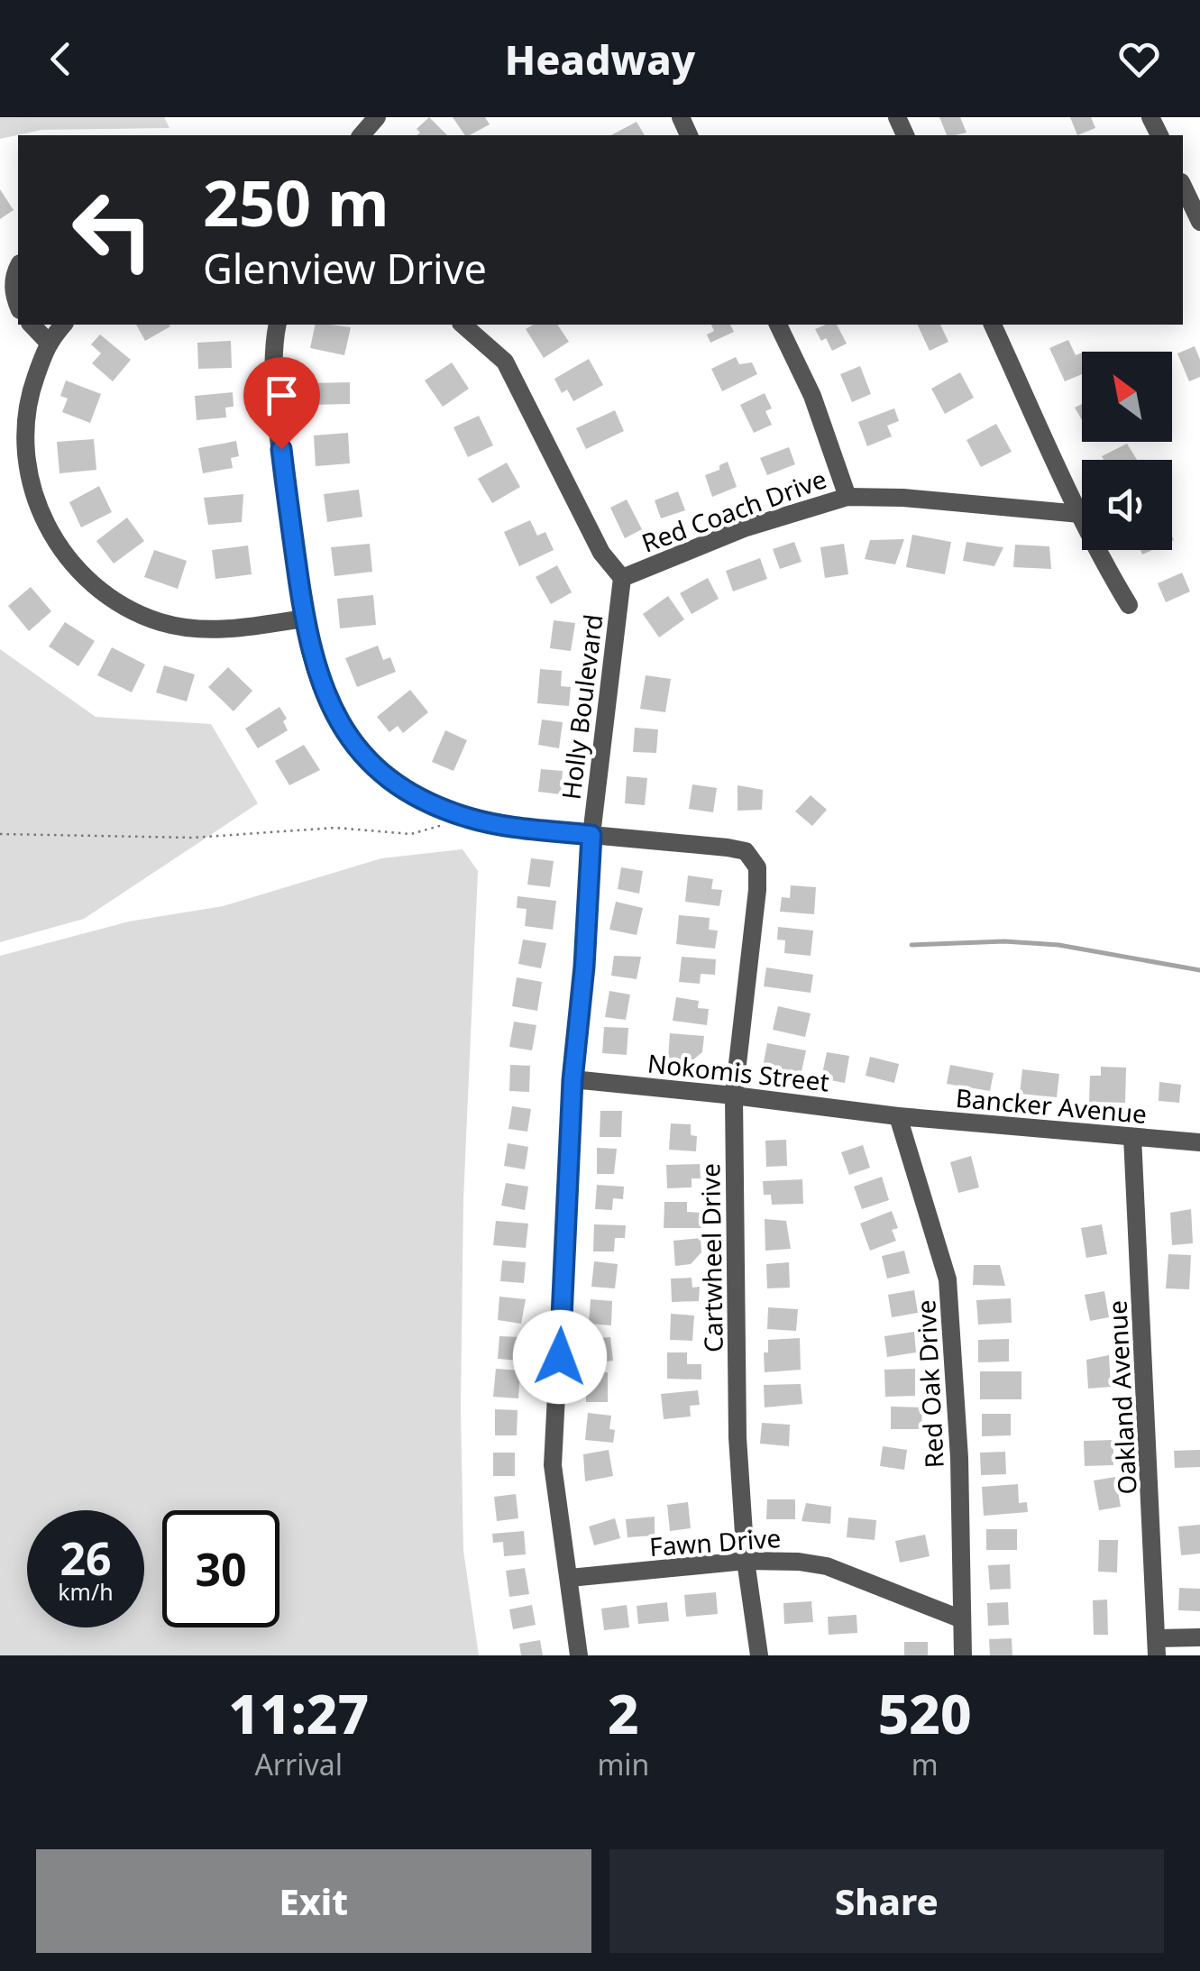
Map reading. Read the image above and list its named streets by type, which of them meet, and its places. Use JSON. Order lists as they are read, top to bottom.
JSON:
{
  "streets": {
    "street": [
      "Red Coach Drive",
      "Holly Boulevard",
      "Nokomis Street",
      "Bancker Avenue",
      "Cartwheel Drive",
      "Red Oak Drive",
      "Oakland Avenue",
      "Fawn Drive"
    ]
  },
  "crossings": [
    ["Red Coach Drive", "Holly Boulevard"],
    ["Holly Boulevard", "Nokomis Street"],
    ["Holly Boulevard", "Cartwheel Drive"],
    ["Holly Boulevard", "Fawn Drive"],
    ["Nokomis Street", "Bancker Avenue"],
    ["Nokomis Street", "Cartwheel Drive"],
    ["Nokomis Street", "Red Oak Drive"],
    ["Bancker Avenue", "Red Oak Drive"],
    ["Bancker Avenue", "Oakland Avenue"],
    ["Cartwheel Drive", "Fawn Drive"],
    ["Red Oak Drive", "Fawn Drive"]
  ],
  "north": "top left",
  "page": {
    "header": "Headway",
    "turn": ["250 m", "Glenview Drive"],
    "speed": "26 km/h",
    "limit": "30",
    "eta": [
      "11:27",
      "Arrival",
      "2",
      "min",
      "520",
      "m"
    ],
    "buttons": ["Exit", "Share"]
  }
}
